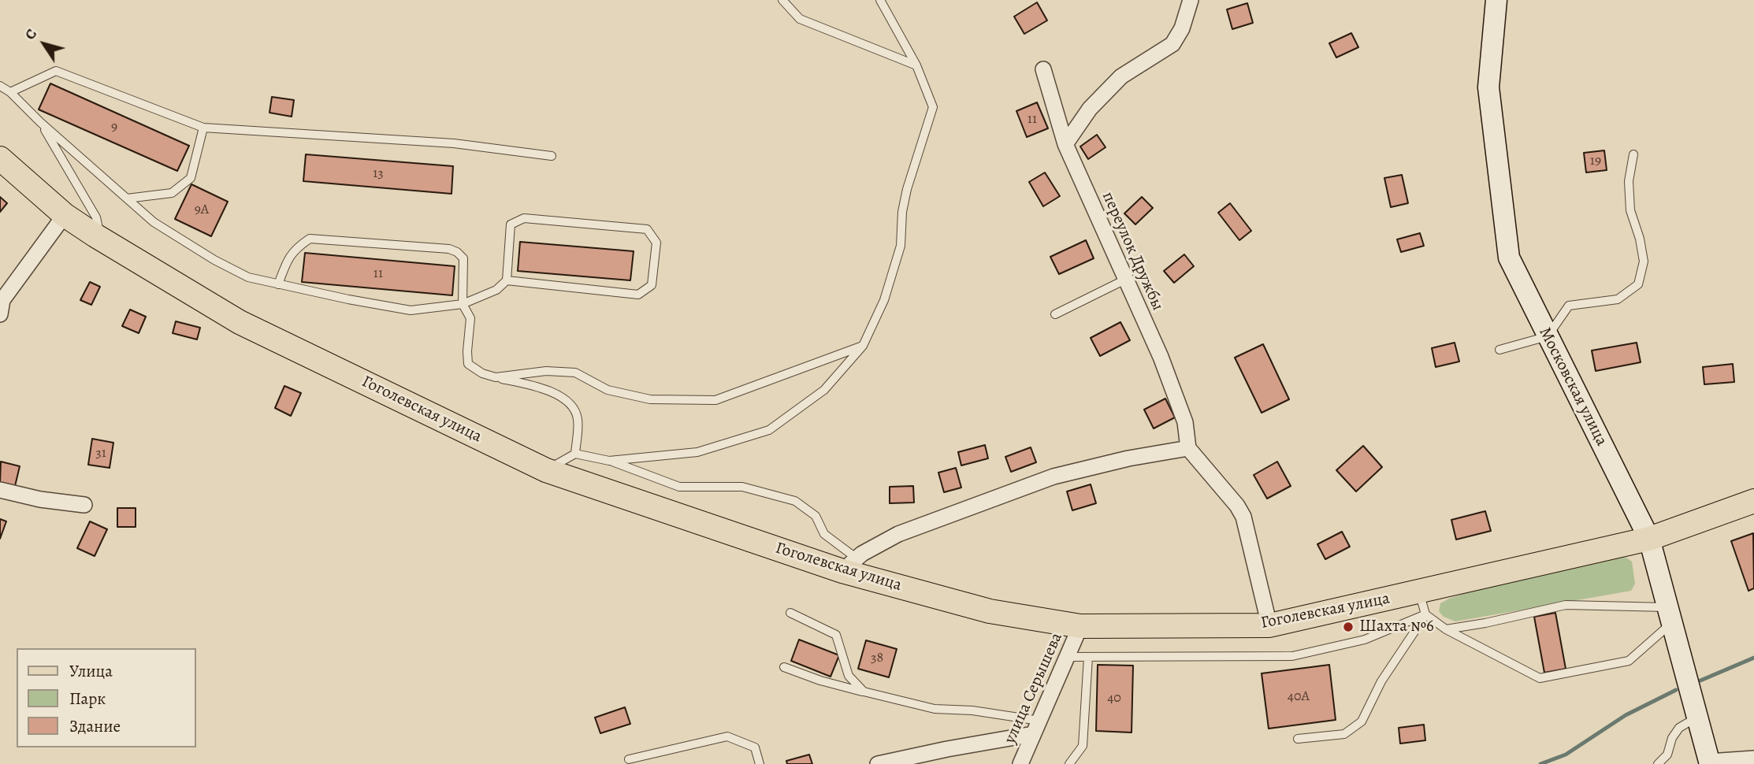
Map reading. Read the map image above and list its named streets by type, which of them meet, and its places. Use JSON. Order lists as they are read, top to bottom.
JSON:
{
  "streets": {
    "main road": ["Гоголевская улица"],
    "street": ["переулок Дружбы", "Московская улица", "улица Серышева"]
  },
  "crossings": [
    ["Московская улица", "Гоголевская улица"],
    ["Гоголевская улица", "улица Серышева"]
  ],
  "places": ["Шахта №6"],
  "house_numbers": [
    "11",
    "9",
    "19",
    "13",
    "9А",
    "11",
    "31",
    "38",
    "40А",
    "40"
  ],
  "legend": ["Улица", "Парк", "Здание"],
  "north": "top left"
}
